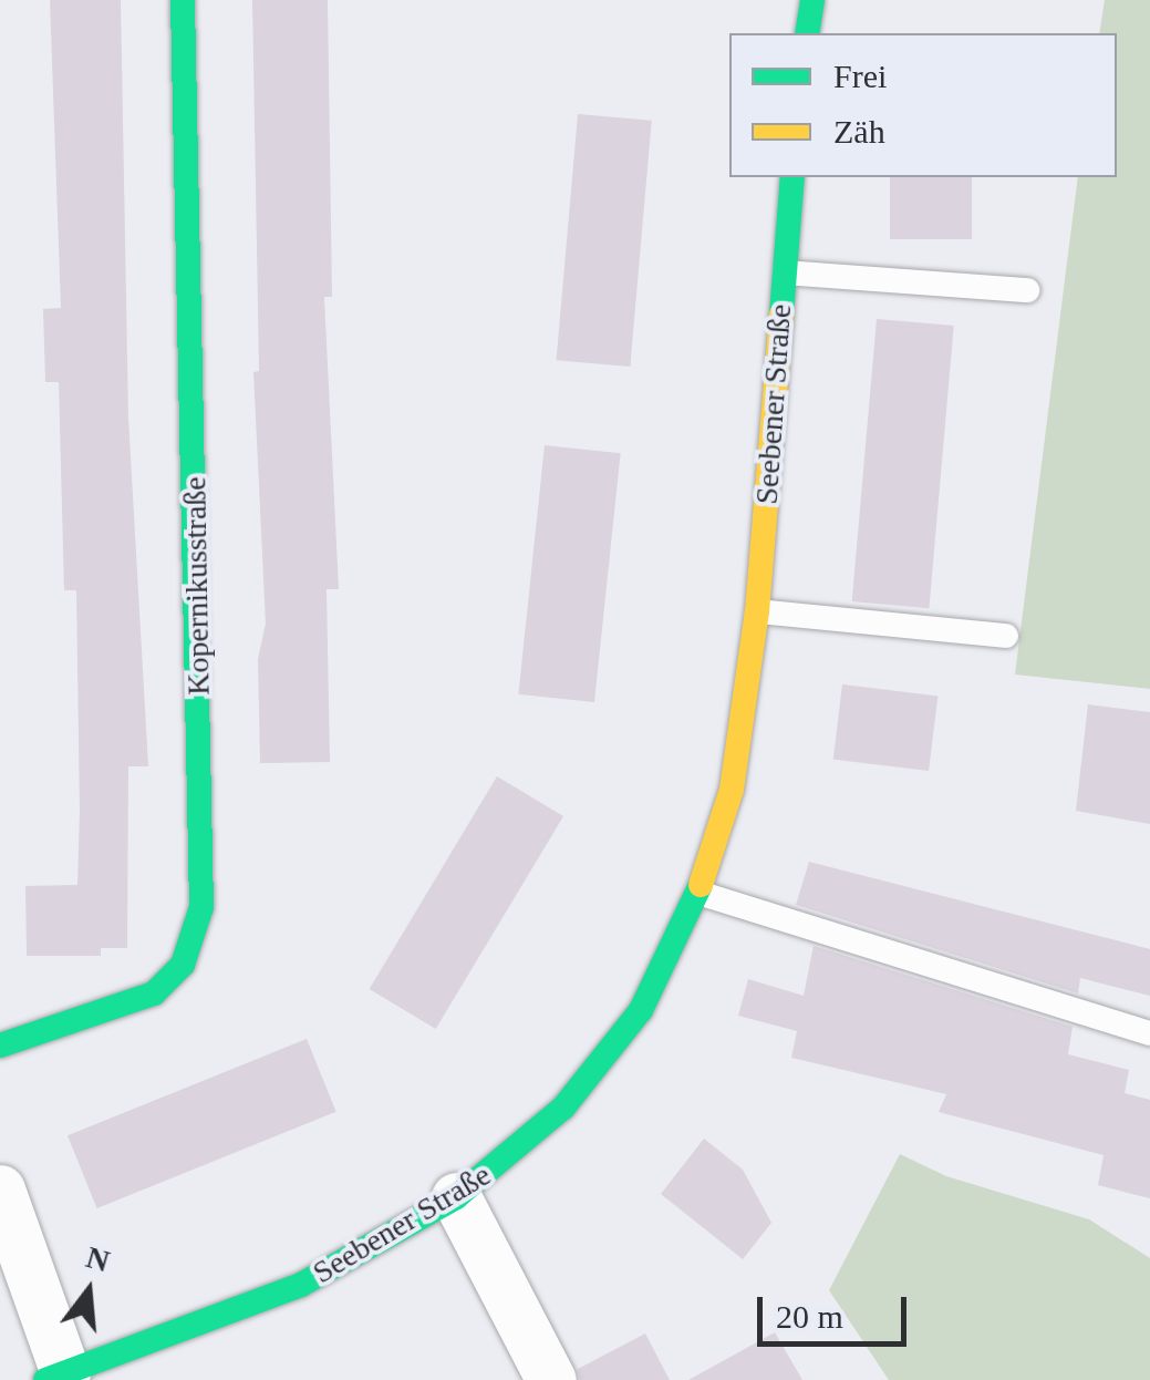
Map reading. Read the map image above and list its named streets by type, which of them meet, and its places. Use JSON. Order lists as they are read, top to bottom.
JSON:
{
  "streets": {
    "street": ["Seebener Straße", "Kopernikusstraße"]
  },
  "legend": ["Frei", "Zäh"],
  "scale_bar": "20 m",
  "north": "top"
}
